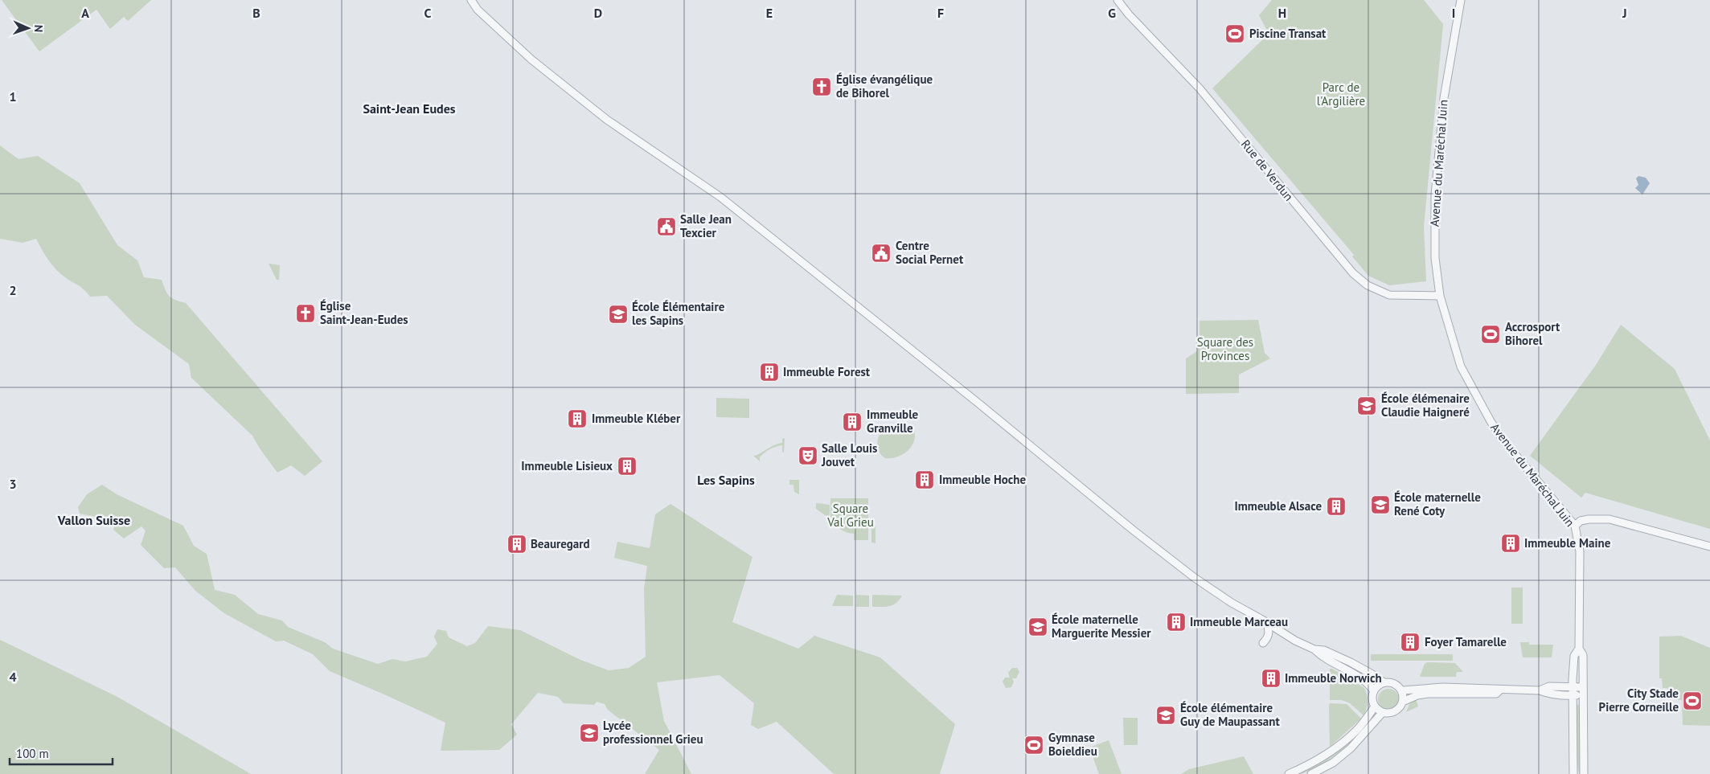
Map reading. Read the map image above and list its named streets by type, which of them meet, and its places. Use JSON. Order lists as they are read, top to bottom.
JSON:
{
  "streets": {
    "street": ["Avenue du Maréchal Juin", "Rue de Verdun"]
  },
  "crossings": [
    ["Avenue du Maréchal Juin", "Rue de Verdun"]
  ],
  "districts": ["Saint-Jean Eudes", "Les Sapins", "Vallon Suisse"],
  "parks": ["Parc de l'Argilière", "Square des Provinces", "Square Val Grieu"],
  "places": {
    "sports": [
      "Piscine Transat",
      "Accrosport Bihorel",
      "City Stade Pierre Corneille",
      "Gymnase Boieldieu"
    ],
    "church": ["Église évangélique de Bihorel", "Église Saint-Jean-Eudes"],
    "public building": ["Salle Jean Texcier", "Centre Social Pernet"],
    "school or university": [
      "École Élémentaire les Sapins",
      "École élémenaire Claudie Haigneré",
      "École maternelle René Coty",
      "École maternelle Marguerite Messier",
      "École élémentaire Guy de Maupassant",
      "Lycée professionnel Grieu"
    ],
    "building": [
      "Immeuble Forest",
      "Immeuble Kléber",
      "Immeuble Granville",
      "Immeuble Lisieux",
      "Immeuble Hoche",
      "Immeuble Alsace",
      "Immeuble Maine",
      "Beauregard",
      "Immeuble Marceau",
      "Foyer Tamarelle",
      "Immeuble Norwich"
    ],
    "theatre": ["Salle Louis Jouvet"]
  },
  "scale_bar": "100 m",
  "north": "right",
  "grid": {
    "columns": [
      "A",
      "B",
      "C",
      "D",
      "E",
      "F",
      "G",
      "H",
      "I",
      "J"
    ],
    "rows": [
      "1",
      "2",
      "3",
      "4"
    ]
  }
}
